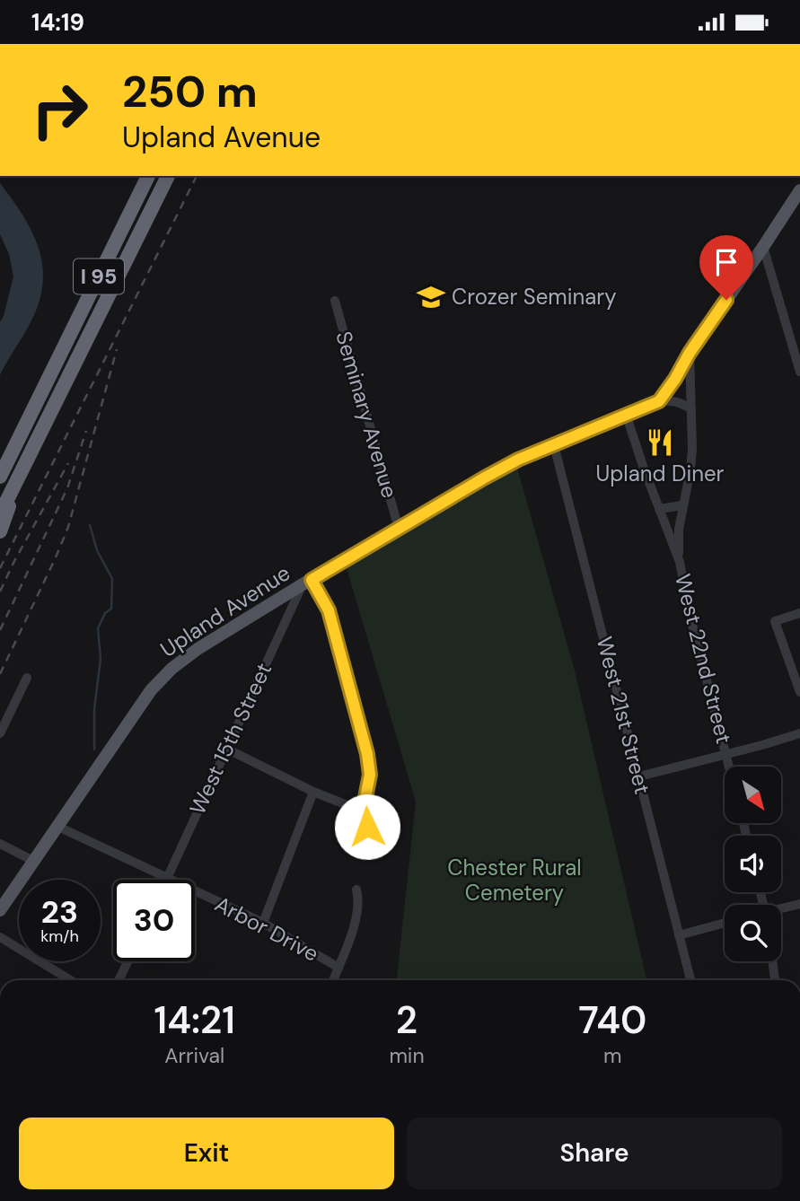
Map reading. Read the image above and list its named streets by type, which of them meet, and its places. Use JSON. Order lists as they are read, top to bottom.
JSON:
{
  "streets": {
    "highway": ["I 95"],
    "main road": ["Upland Avenue"],
    "street": [
      "Seminary Avenue",
      "West 22nd Street",
      "West 21st Street",
      "West 15th Street",
      "Arbor Drive"
    ]
  },
  "crossings": [
    ["Seminary Avenue", "Upland Avenue"],
    ["Upland Avenue", "West 22nd Street"],
    ["Upland Avenue", "West 21st Street"],
    ["Upland Avenue", "West 15th Street"],
    ["Upland Avenue", "Arbor Drive"],
    ["West 15th Street", "Arbor Drive"]
  ],
  "parks": ["Chester Rural Cemetery"],
  "places": {
    "school or university": ["Crozer Seminary"],
    "restaurant": ["Upland Diner"]
  },
  "north": "bottom right",
  "page": {
    "status": "14:19",
    "turn": ["250 m", "Upland Avenue"],
    "speed": "23 km/h",
    "limit": "30",
    "eta": [
      "14:21",
      "Arrival",
      "2",
      "min",
      "740",
      "m"
    ],
    "buttons": ["Exit", "Share"]
  }
}
